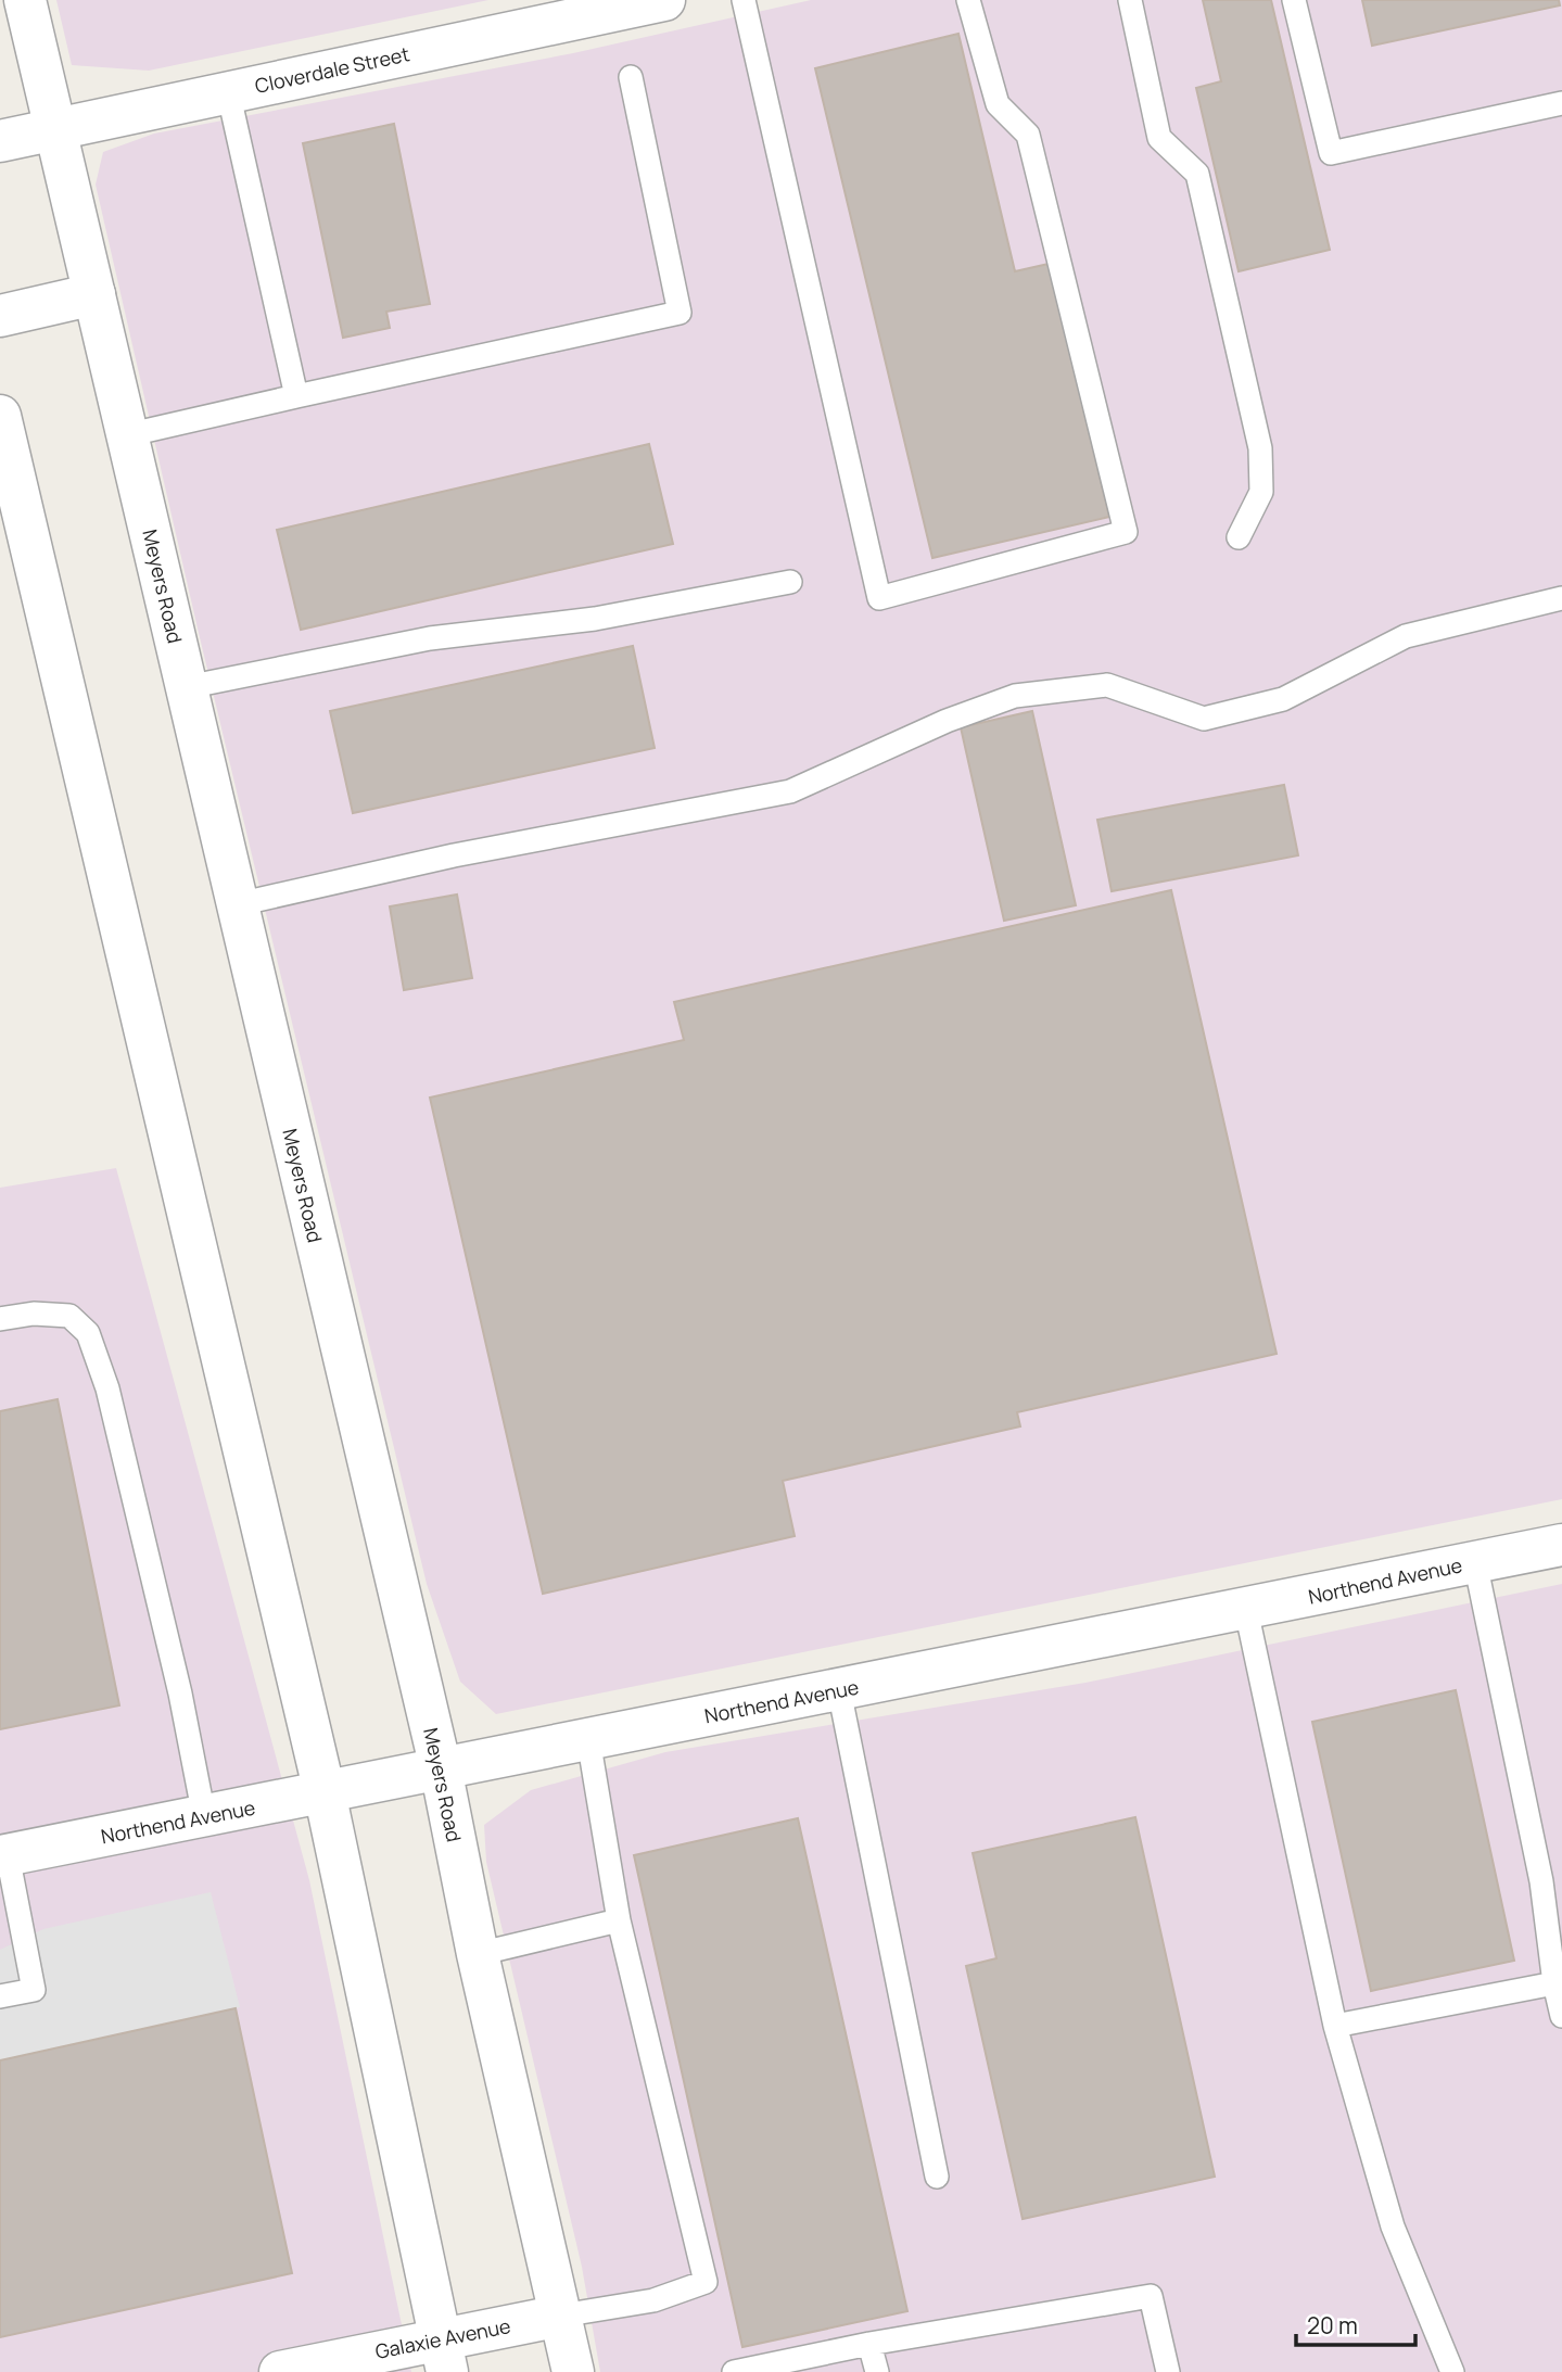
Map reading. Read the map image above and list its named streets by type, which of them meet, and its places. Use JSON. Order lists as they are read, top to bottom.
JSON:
{
  "streets": {
    "street": [
      "Cloverdale Street",
      "Meyers Road",
      "Northend Avenue",
      "Galaxie Avenue"
    ]
  },
  "crossings": [
    ["Cloverdale Street", "Meyers Road"],
    ["Meyers Road", "Northend Avenue"],
    ["Meyers Road", "Galaxie Avenue"]
  ],
  "scale_bar": "20 m"
}
